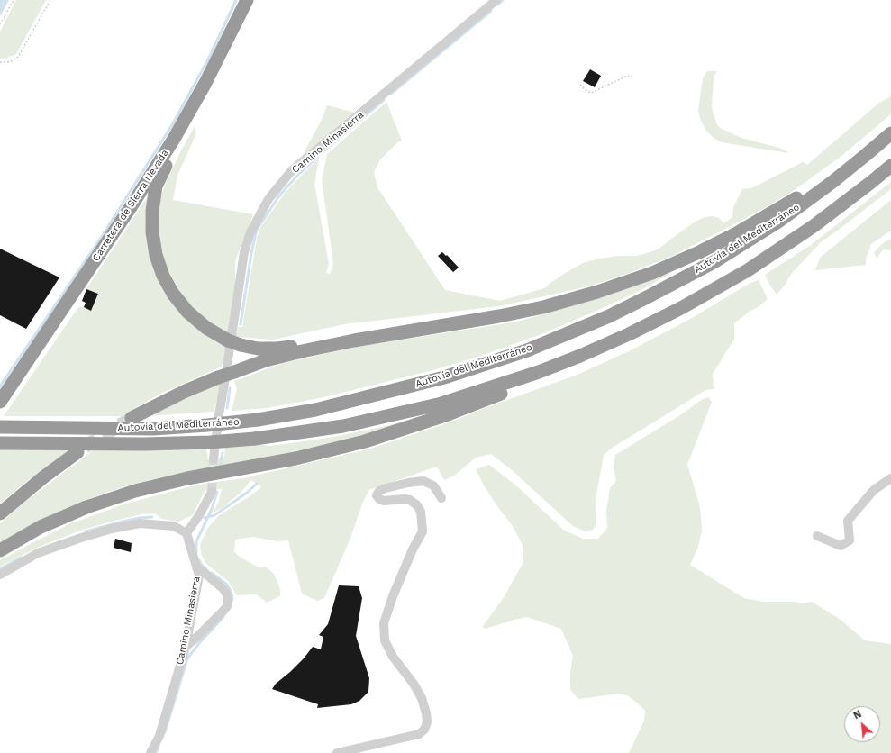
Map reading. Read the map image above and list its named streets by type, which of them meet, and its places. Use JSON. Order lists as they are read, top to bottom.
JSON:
{
  "streets": {
    "highway": ["Carretera de Sierra Nevada", "Autovía del Mediterráneo"],
    "street": ["Camino Minasierra"]
  },
  "north": "top left"
}
